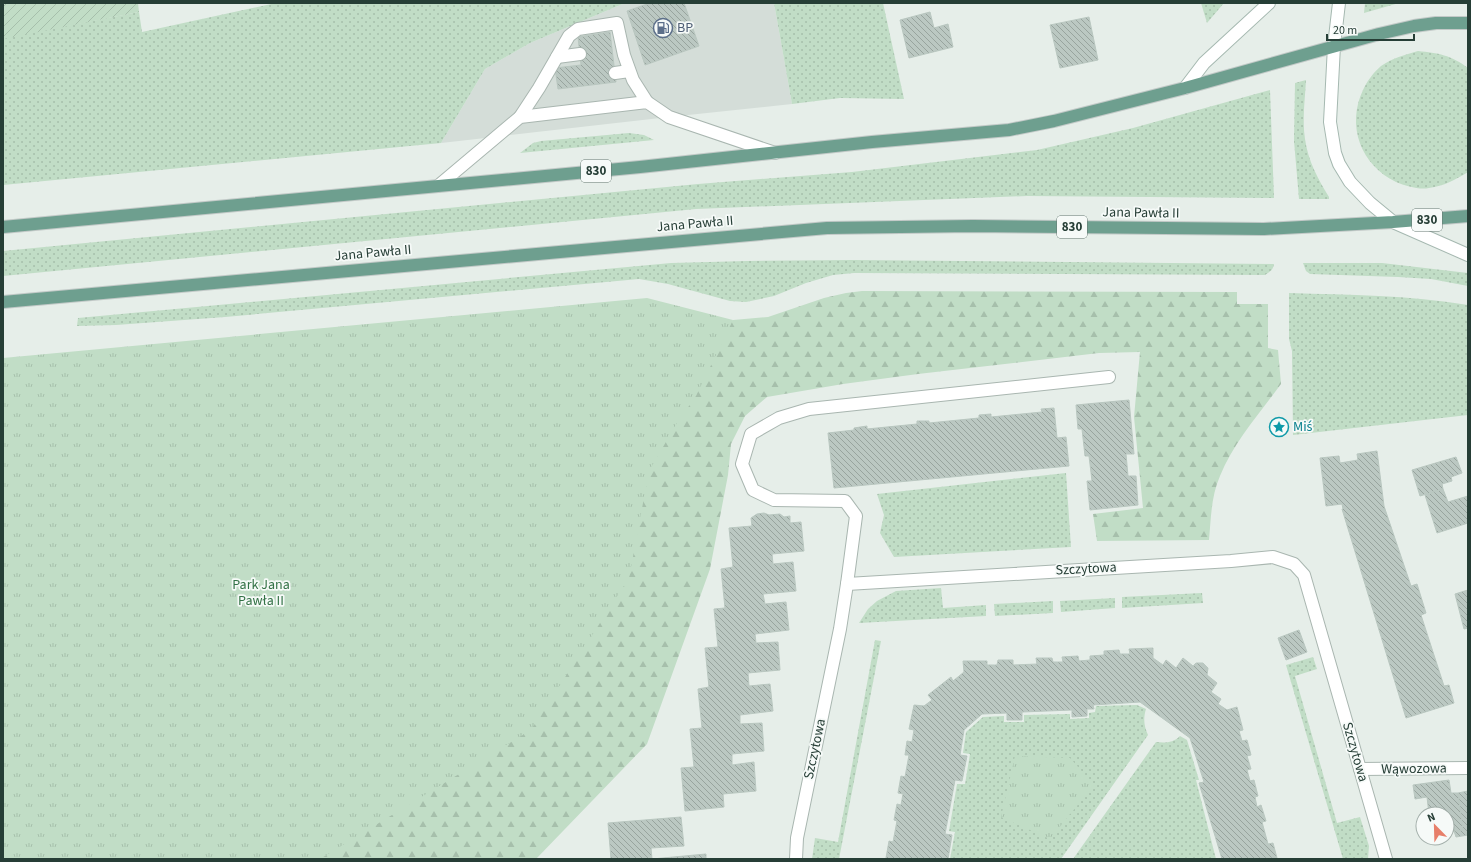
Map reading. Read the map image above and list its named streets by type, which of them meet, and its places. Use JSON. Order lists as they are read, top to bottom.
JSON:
{
  "streets": {
    "main road": ["830", "Jana Pawła II"],
    "street": ["Szczytowa", "Wąwozowa"]
  },
  "crossings": [
    ["830", "Jana Pawła II"],
    ["Szczytowa", "Wąwozowa"]
  ],
  "parks": ["Park Jana Pawła II"],
  "places": {
    "fuel station": ["BP"],
    "place": ["Miś"]
  },
  "scale_bar": "20 m",
  "north": "top left"
}
